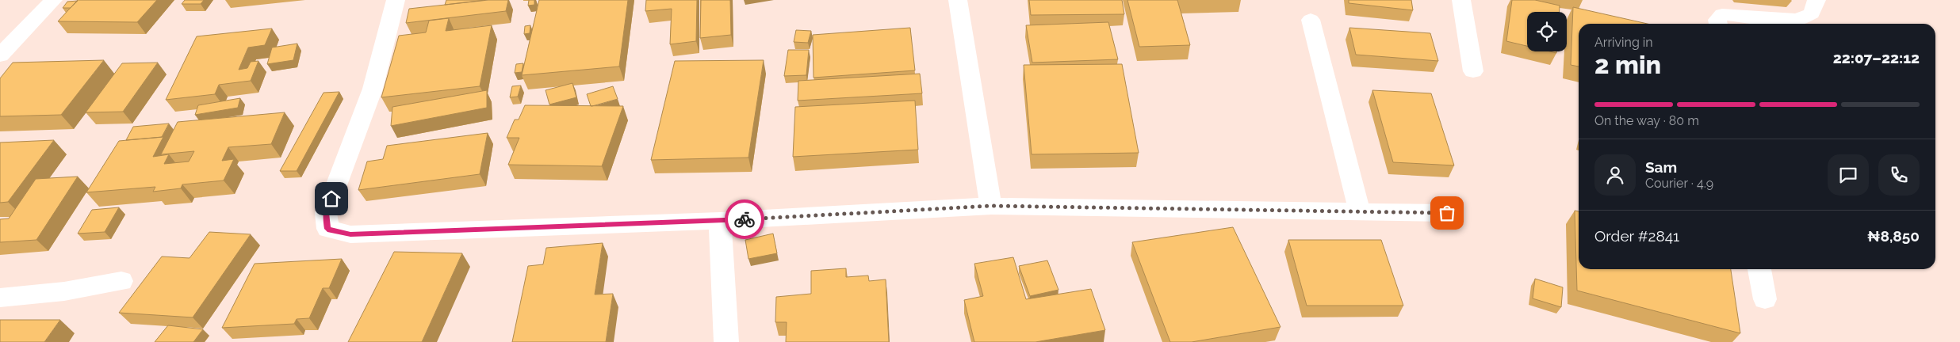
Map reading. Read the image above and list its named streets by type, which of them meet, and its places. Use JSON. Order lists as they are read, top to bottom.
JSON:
{
  "page": {
    "heading": ["2 min", "Arriving in", "22:07–22:12"],
    "panel": [
      "Sam",
      "Courier · 4.9",
      "Order #2841",
      "₦8,850"
    ],
    "bar": "On the way · 80 m"
  }
}
